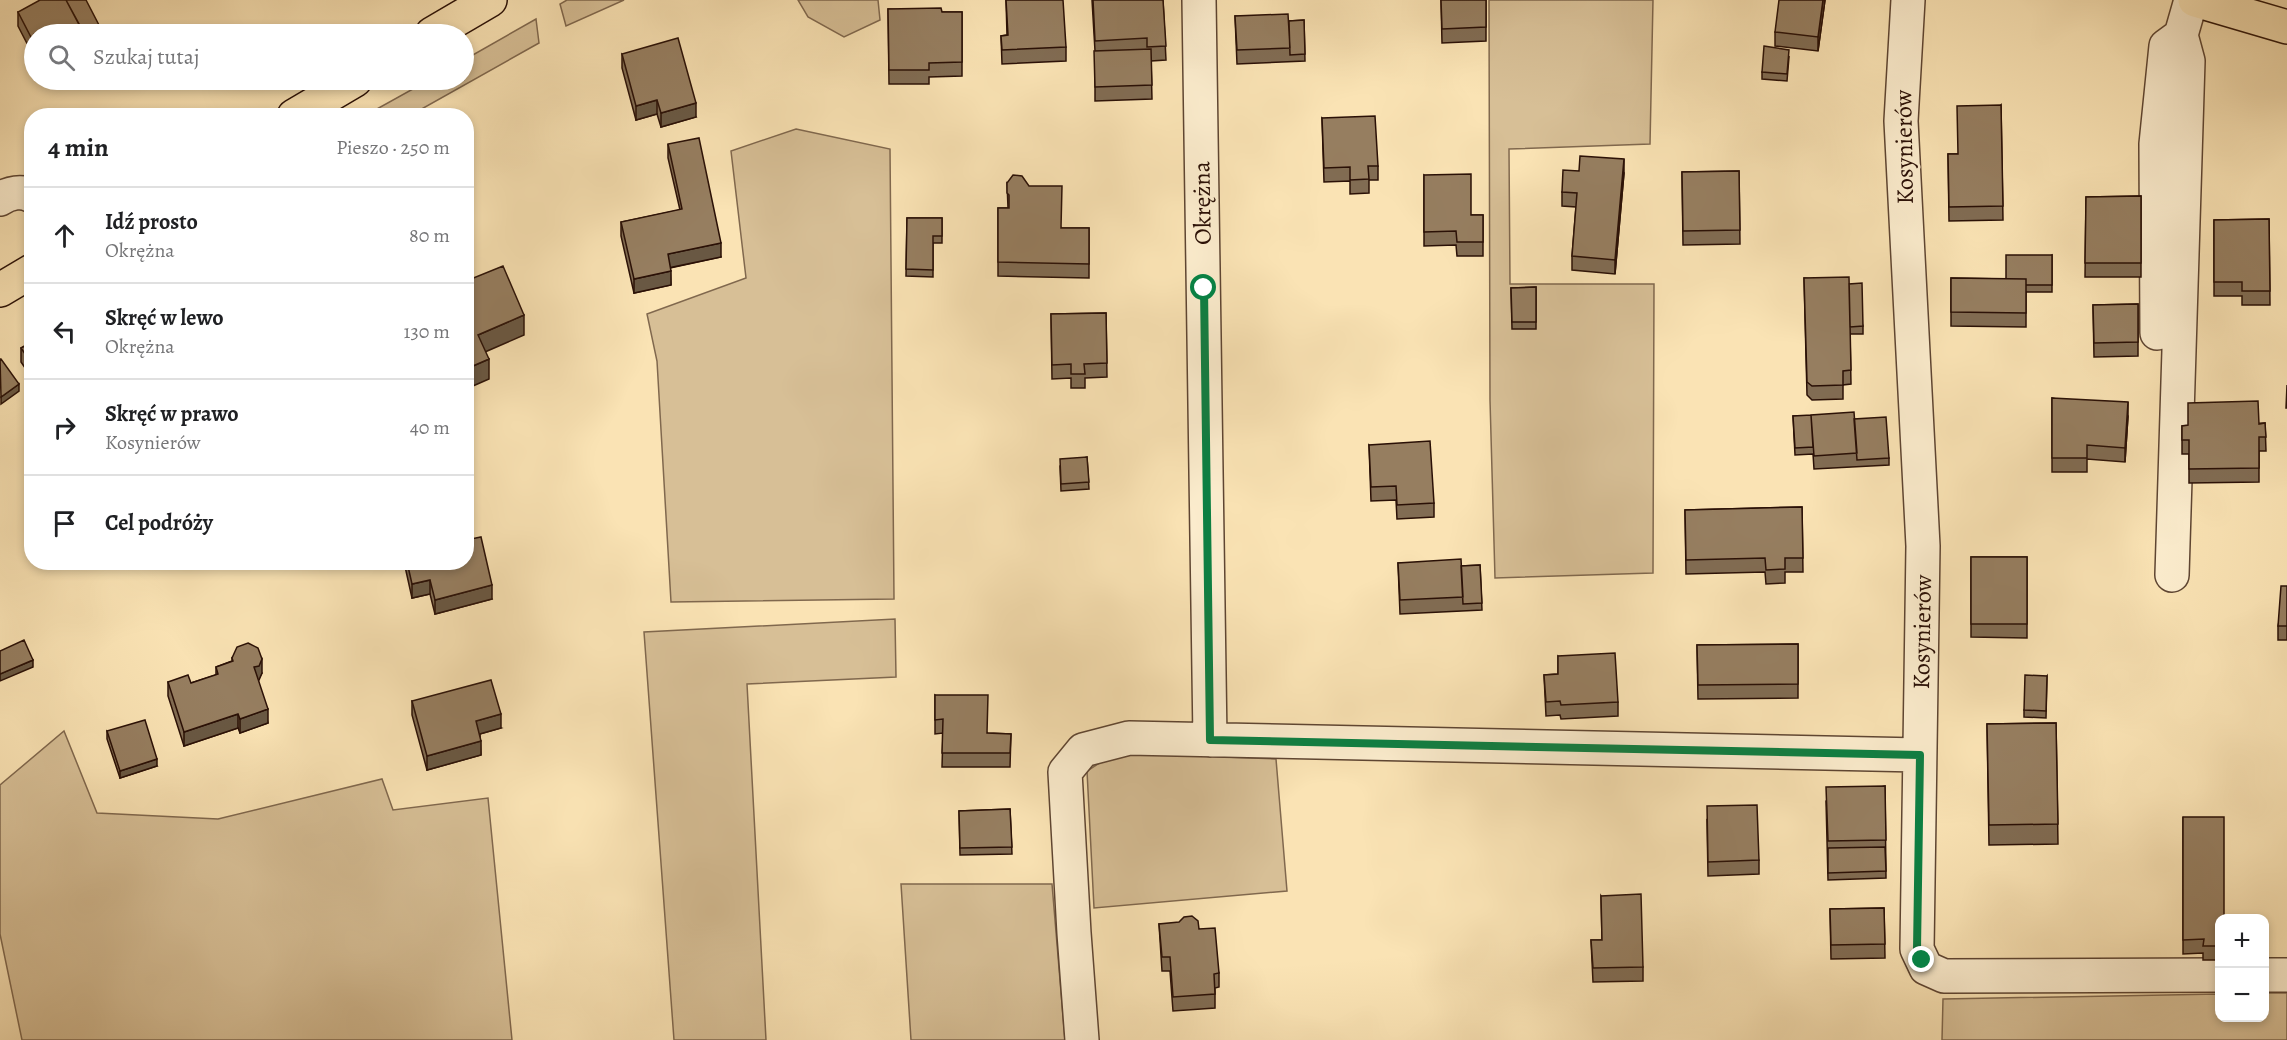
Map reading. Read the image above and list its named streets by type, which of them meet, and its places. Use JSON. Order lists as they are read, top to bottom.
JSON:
{
  "streets": {
    "street": ["Kosynierów", "Okrężna"]
  },
  "page": {
    "search": "Szukaj tutaj",
    "heading": ["4 min", "Pieszo · 250 m"],
    "list": [
      ["Idź prosto", "Okrężna", "80 m"],
      ["Skręć w lewo", "Okrężna", "130 m"],
      ["Skręć w prawo", "Kosynierów", "40 m"],
      "Cel podróży"
    ],
    "map_buttons": ["+", "−"]
  }
}
